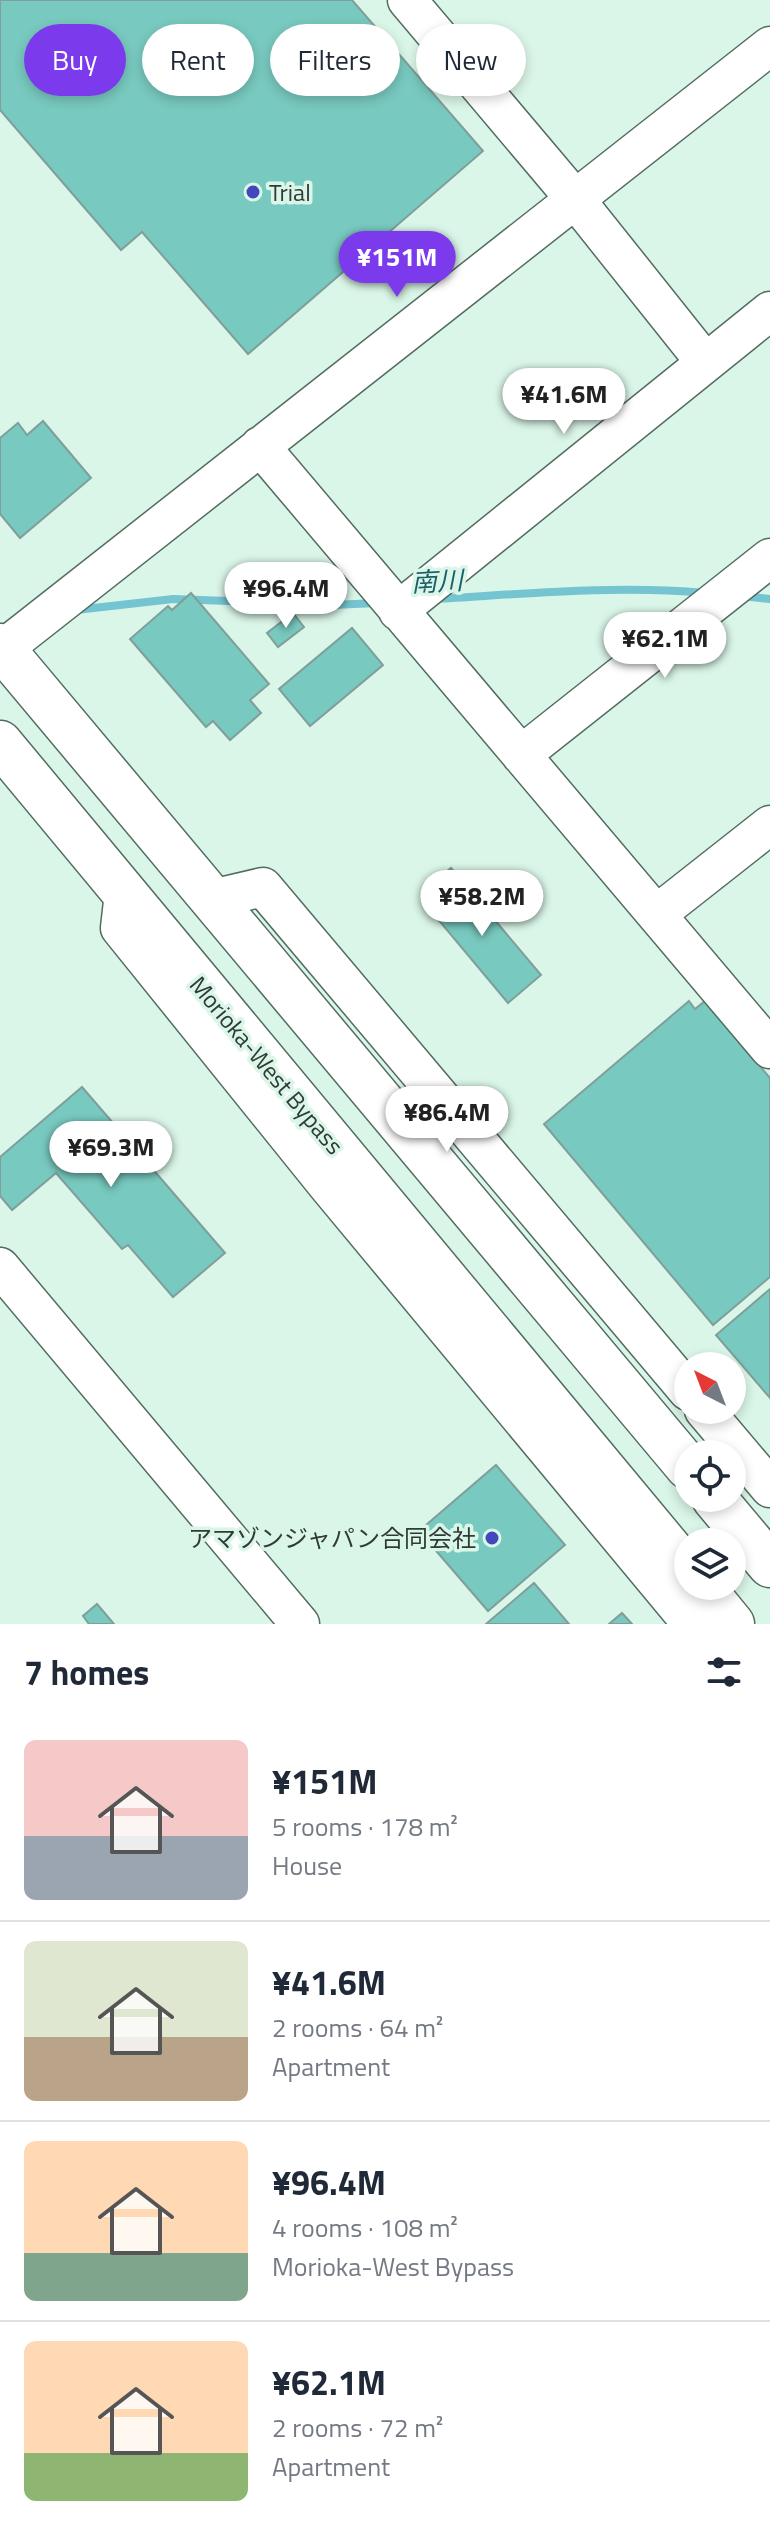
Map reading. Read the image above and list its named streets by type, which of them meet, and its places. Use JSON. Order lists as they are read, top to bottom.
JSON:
{
  "streets": {
    "highway": ["Morioka-West Bypass"]
  },
  "water": ["南川"],
  "places": ["Trial", "アマゾンジャパン合同会社"],
  "north": "top left",
  "page": {
    "chip": [
      "Buy",
      "Rent",
      "Filters",
      "New"
    ],
    "price": [
      "¥151M",
      "¥41.6M",
      "¥96.4M",
      "¥62.1M",
      "¥58.2M",
      "¥86.4M",
      "¥69.3M"
    ],
    "heading": "7 homes",
    "list": [
      {
        "name": "¥151M",
        "note": "5 rooms · 178 m² · House"
      },
      {
        "name": "¥41.6M",
        "note": "2 rooms · 64 m² · Apartment"
      },
      {
        "name": "¥96.4M",
        "note": "4 rooms · 108 m² · Morioka-West Bypass"
      },
      {
        "name": "¥62.1M",
        "note": "2 rooms · 72 m² · Apartment"
      }
    ]
  }
}
